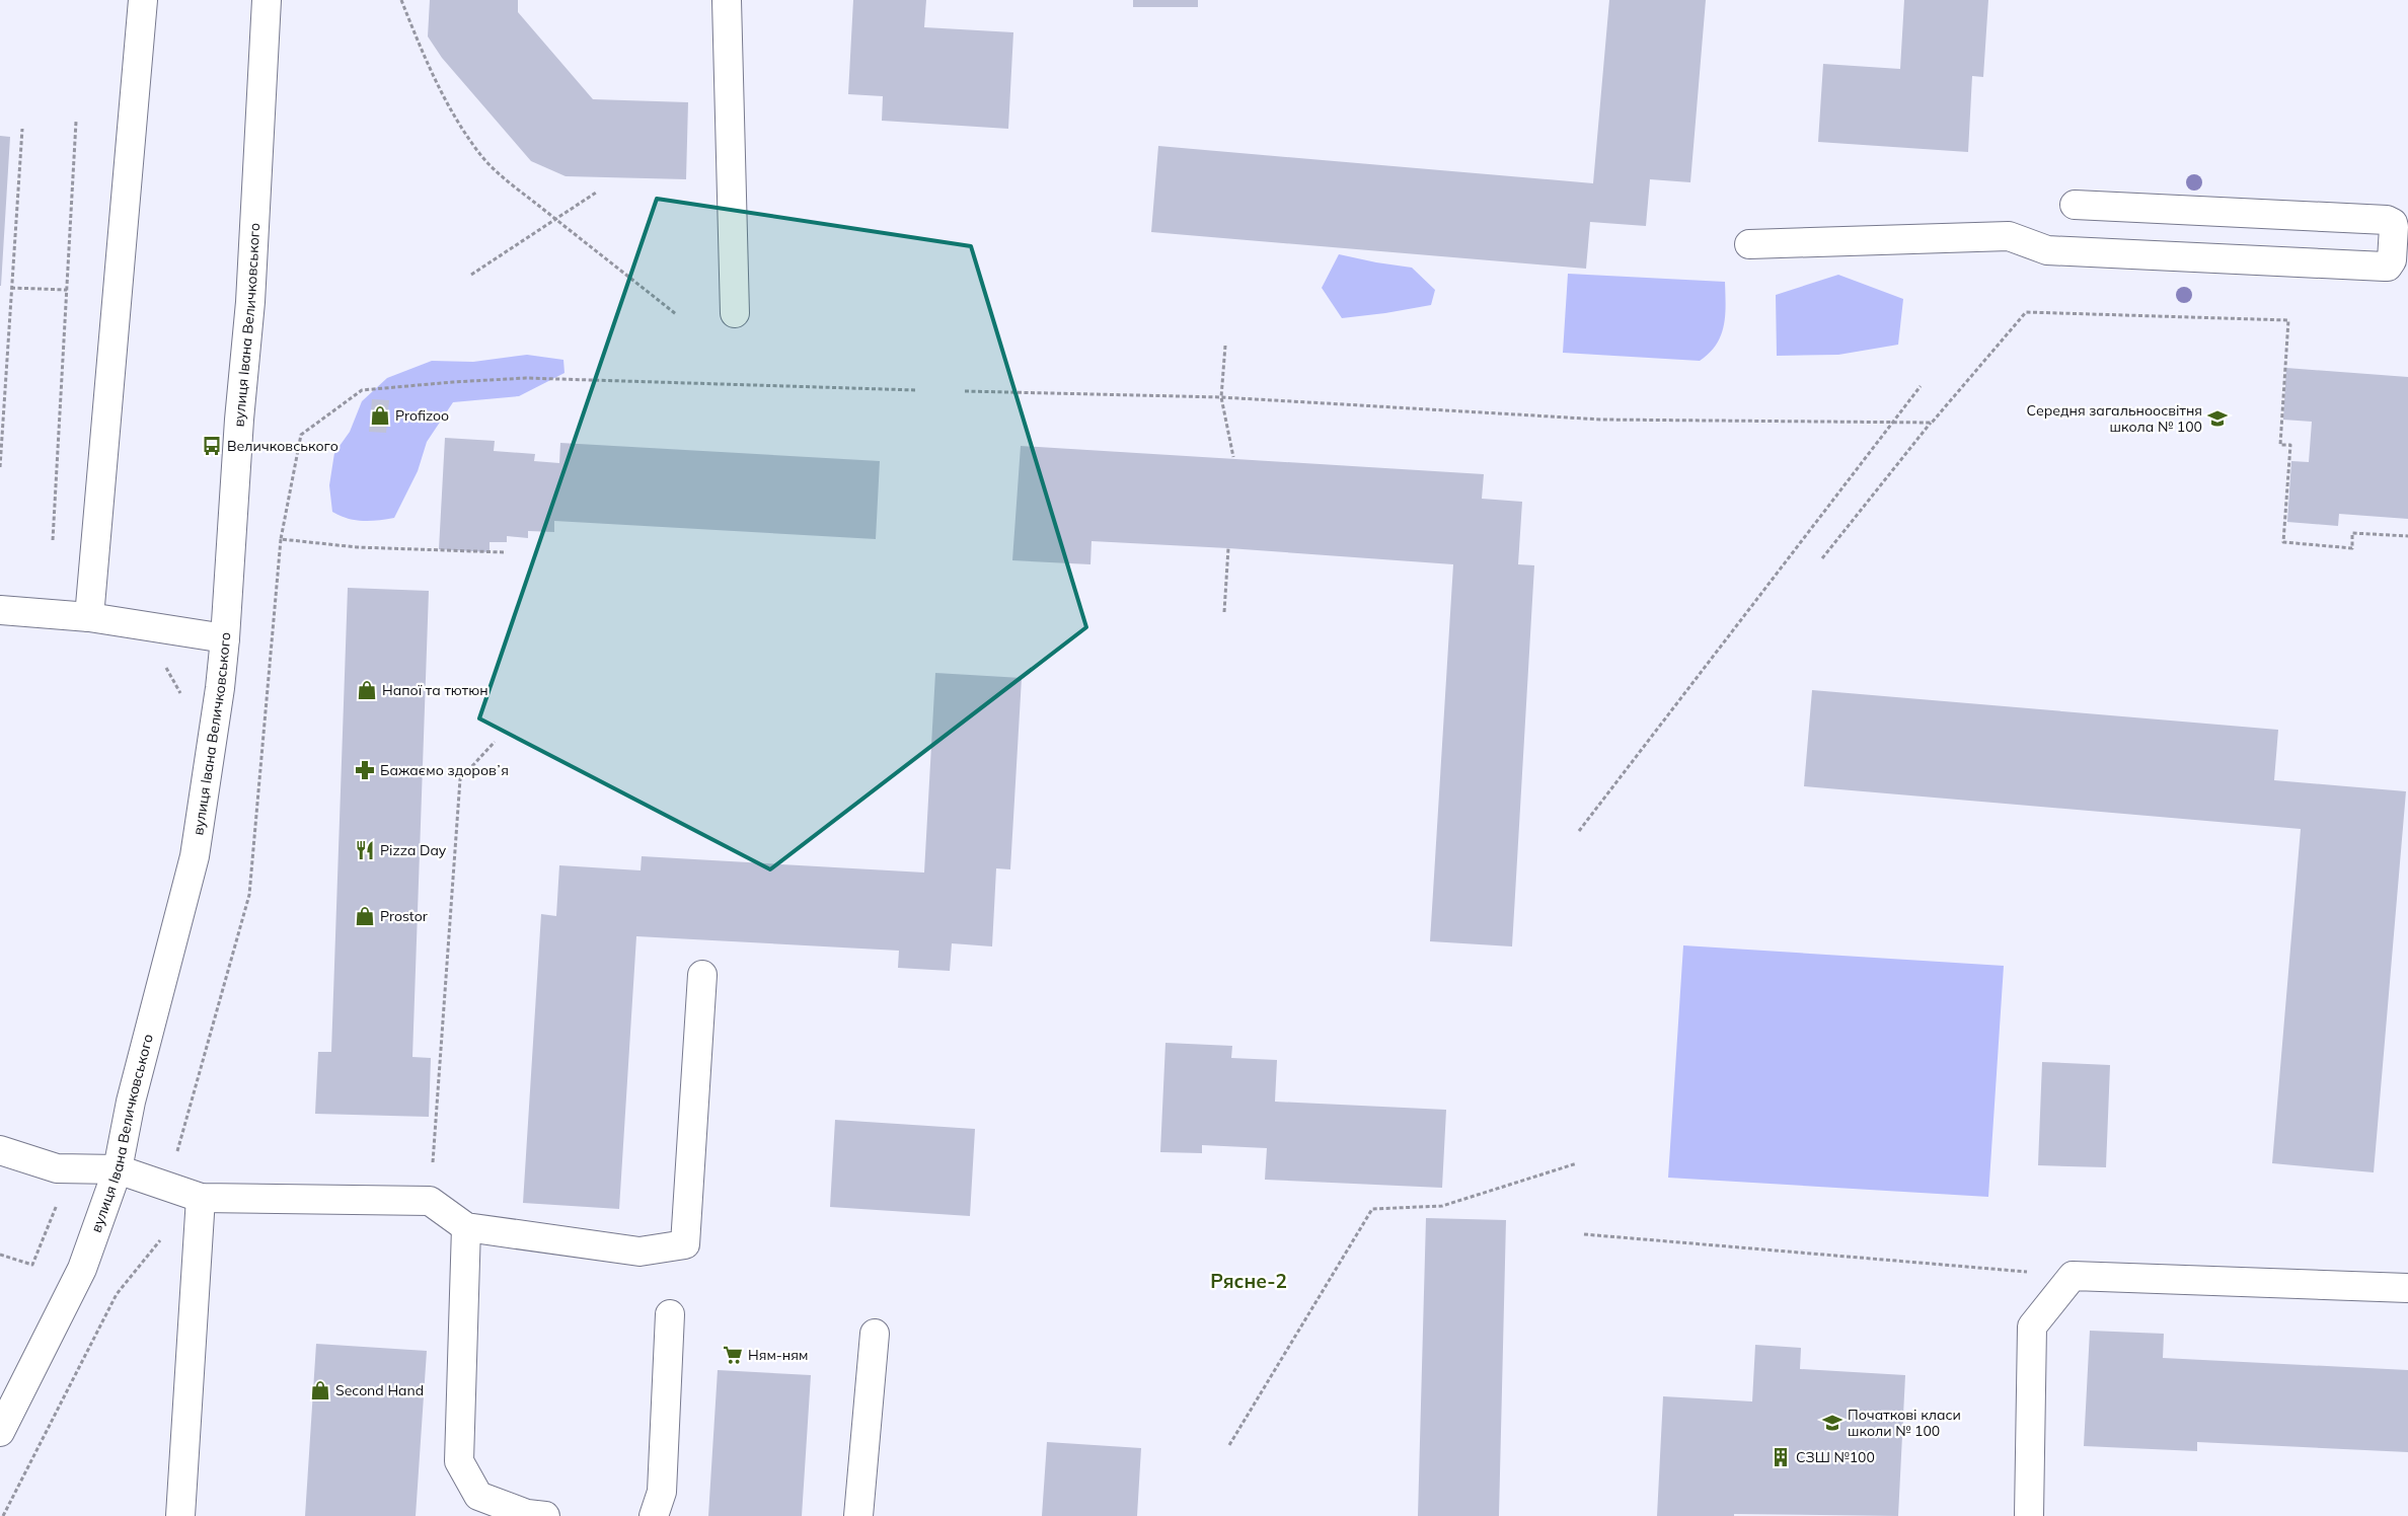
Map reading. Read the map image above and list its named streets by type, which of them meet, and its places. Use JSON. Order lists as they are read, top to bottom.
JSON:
{
  "streets": {
    "street": ["вулиця Івана Величковського"]
  },
  "districts": ["Рясне-2"],
  "places": {
    "shop": [
      "Profizoo",
      "Напої та тютюн",
      "Prostor",
      "Second Hand"
    ],
    "school or university": ["Середня загальноосвітня школа № 100", "Початкові класи школи № 100"],
    "bus stop": ["Величковського"],
    "pharmacy": ["Бажаємо здоровʼя"],
    "restaurant": ["Pizza Day"],
    "supermarket": ["Ням-ням"],
    "building": ["СЗШ №100"]
  }
}
